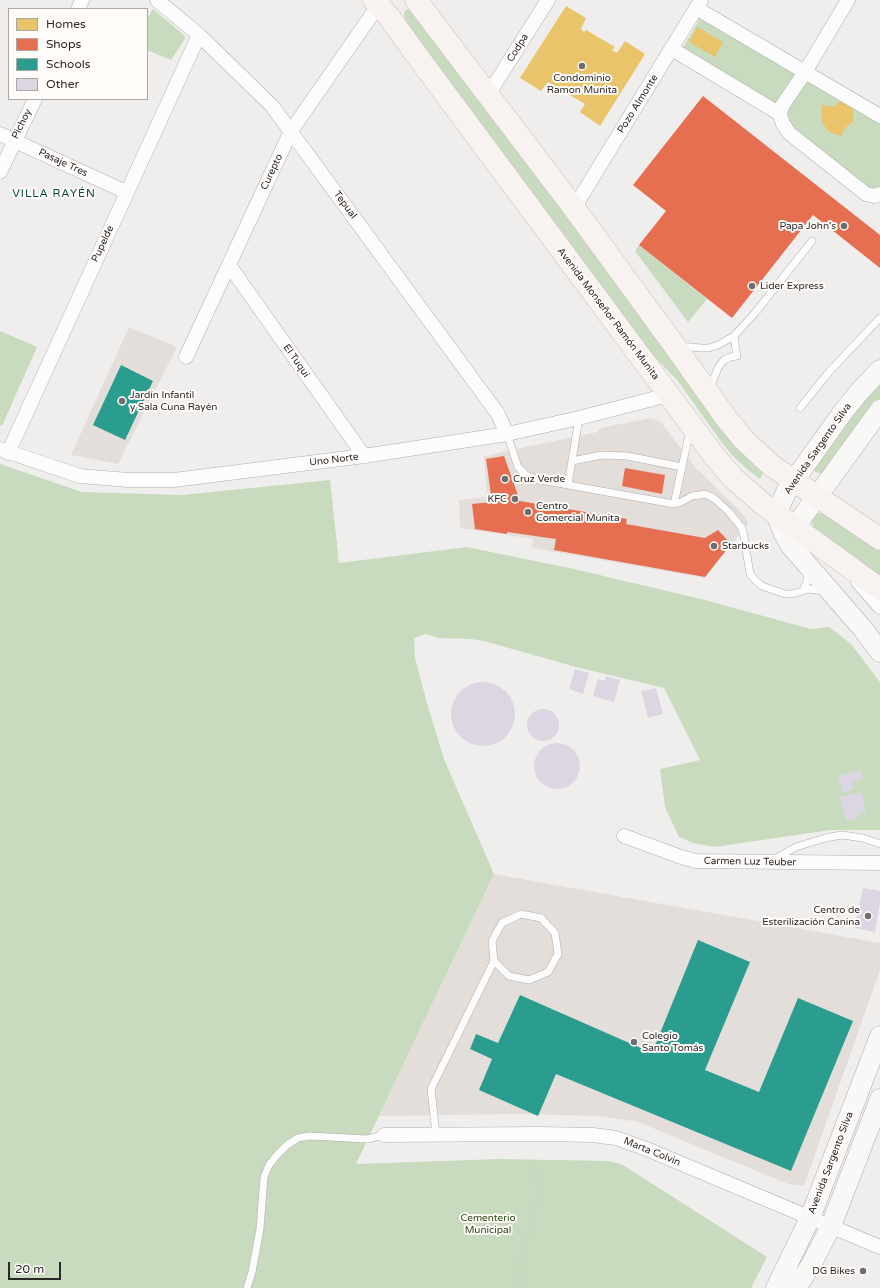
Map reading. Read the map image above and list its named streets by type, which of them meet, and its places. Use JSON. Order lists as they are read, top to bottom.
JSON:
{
  "streets": {
    "main road": ["Avenida Monseñor Ramón Munita", "Avenida Sargento Silva"],
    "street": [
      "Codpa",
      "Pozo Almonte",
      "Pichoy",
      "Pasaje Tres",
      "Curepto",
      "Tepual",
      "Pupelde",
      "El Tuqui",
      "Uno Norte",
      "Carmen Luz Teuber",
      "Marta Colvin"
    ]
  },
  "crossings": [
    ["Pichoy", "Pasaje Tres"],
    ["Pasaje Tres", "Pupelde"],
    ["Curepto", "Tepual"],
    ["Curepto", "Avenida Monseñor Ramón Munita"],
    ["Curepto", "El Tuqui"],
    ["Tepual", "Pupelde"],
    ["Tepual", "Uno Norte"],
    ["Pupelde", "Uno Norte"],
    ["Avenida Monseñor Ramón Munita", "Avenida Sargento Silva"],
    ["Avenida Monseñor Ramón Munita", "Uno Norte"],
    ["El Tuqui", "Uno Norte"],
    ["Avenida Sargento Silva", "Marta Colvin"]
  ],
  "districts": ["VILLA RAYÉN"],
  "parks": ["Cementerio Municipal"],
  "places": [
    "Condominio Ramon Munita",
    "Papa John's",
    "Lider Express",
    "Jardín Infantil y Sala Cuna Rayén",
    "Cruz Verde",
    "KFC",
    "Centro Comercial Munita",
    "Starbucks",
    "Centro de Esterilización Canina",
    "Colegio Santo Tomás",
    "DG Bikes"
  ],
  "legend": [
    "Homes",
    "Shops",
    "Schools",
    "Other"
  ],
  "scale_bar": "20 m"
}
